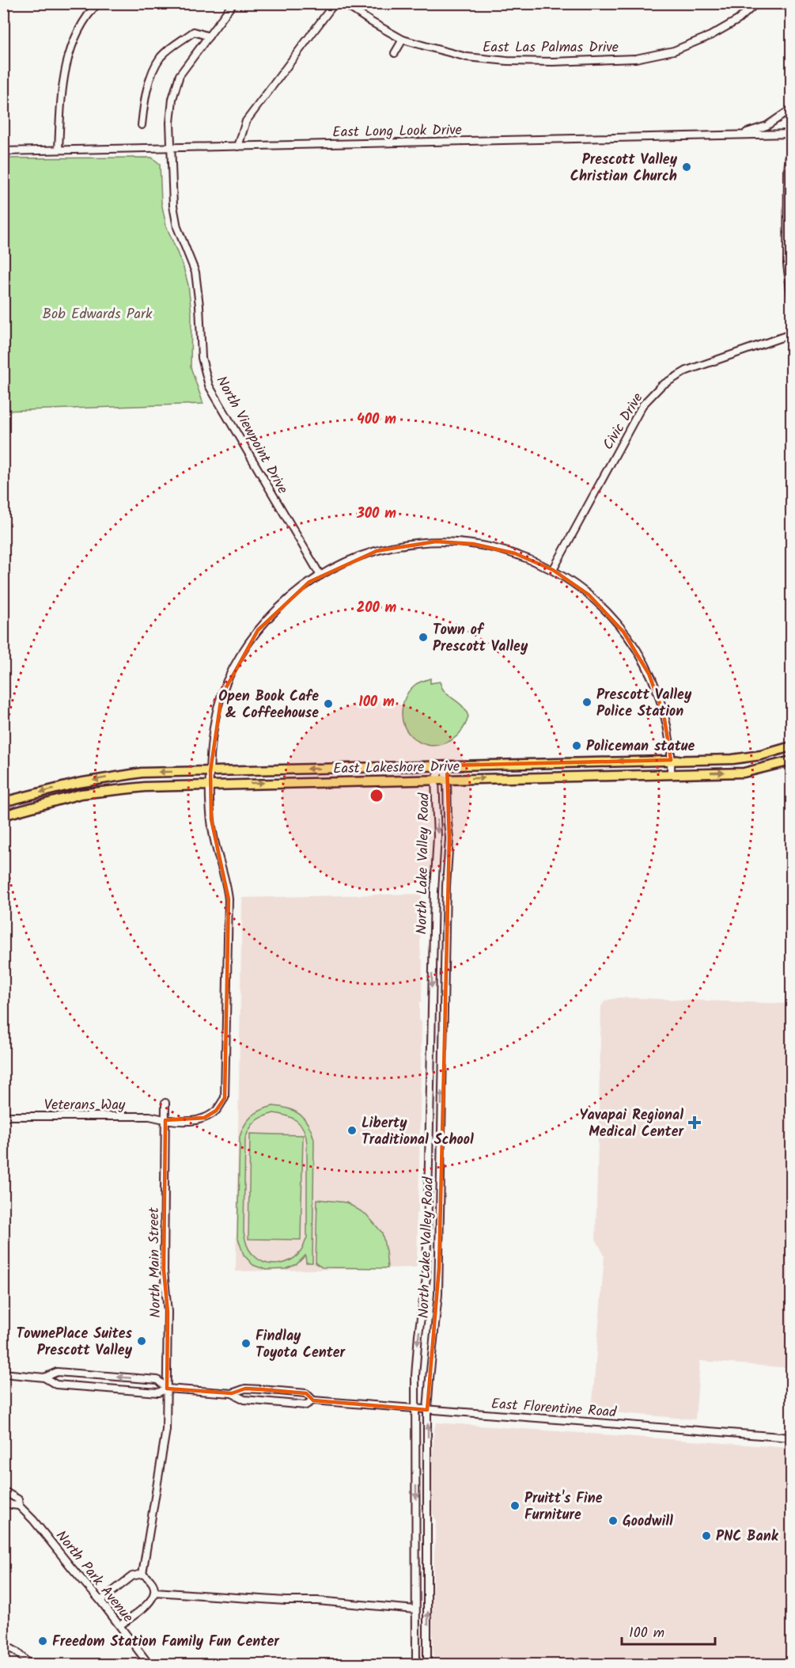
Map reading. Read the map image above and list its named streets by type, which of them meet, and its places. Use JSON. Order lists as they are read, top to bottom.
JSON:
{
  "streets": {
    "main road": ["East Lakeshore Drive"],
    "street": [
      "East Las Palmas Drive",
      "East Long Look Drive",
      "Civic Drive",
      "North Viewpoint Drive",
      "North Lake Valley Road",
      "Veterans Way",
      "North Main Street",
      "East Florentine Road",
      "North Park Avenue"
    ]
  },
  "crossings": [
    ["East Long Look Drive", "North Viewpoint Drive"],
    ["East Lakeshore Drive", "North Lake Valley Road"],
    ["North Lake Valley Road", "East Florentine Road"],
    ["Veterans Way", "North Main Street"],
    ["North Main Street", "East Florentine Road"]
  ],
  "parks": ["Bob Edwards Park"],
  "places": {
    "other": [
      "Prescott Valley Christian Church",
      "Town of Prescott Valley",
      "Prescott Valley Police Station",
      "Open Book Cafe & Coffeehouse",
      "Policeman statue",
      "Liberty Traditional School",
      "TownePlace Suites Prescott Valley",
      "Findlay Toyota Center",
      "Pruitt's Fine Furniture",
      "Goodwill",
      "PNC Bank",
      "Freedom Station Family Fun Center"
    ],
    "health": ["Yavapai Regional Medical Center"]
  },
  "scale_bar": "100 m",
  "rings": [
    "400 m",
    "300 m",
    "200 m",
    "100 m"
  ]
}
